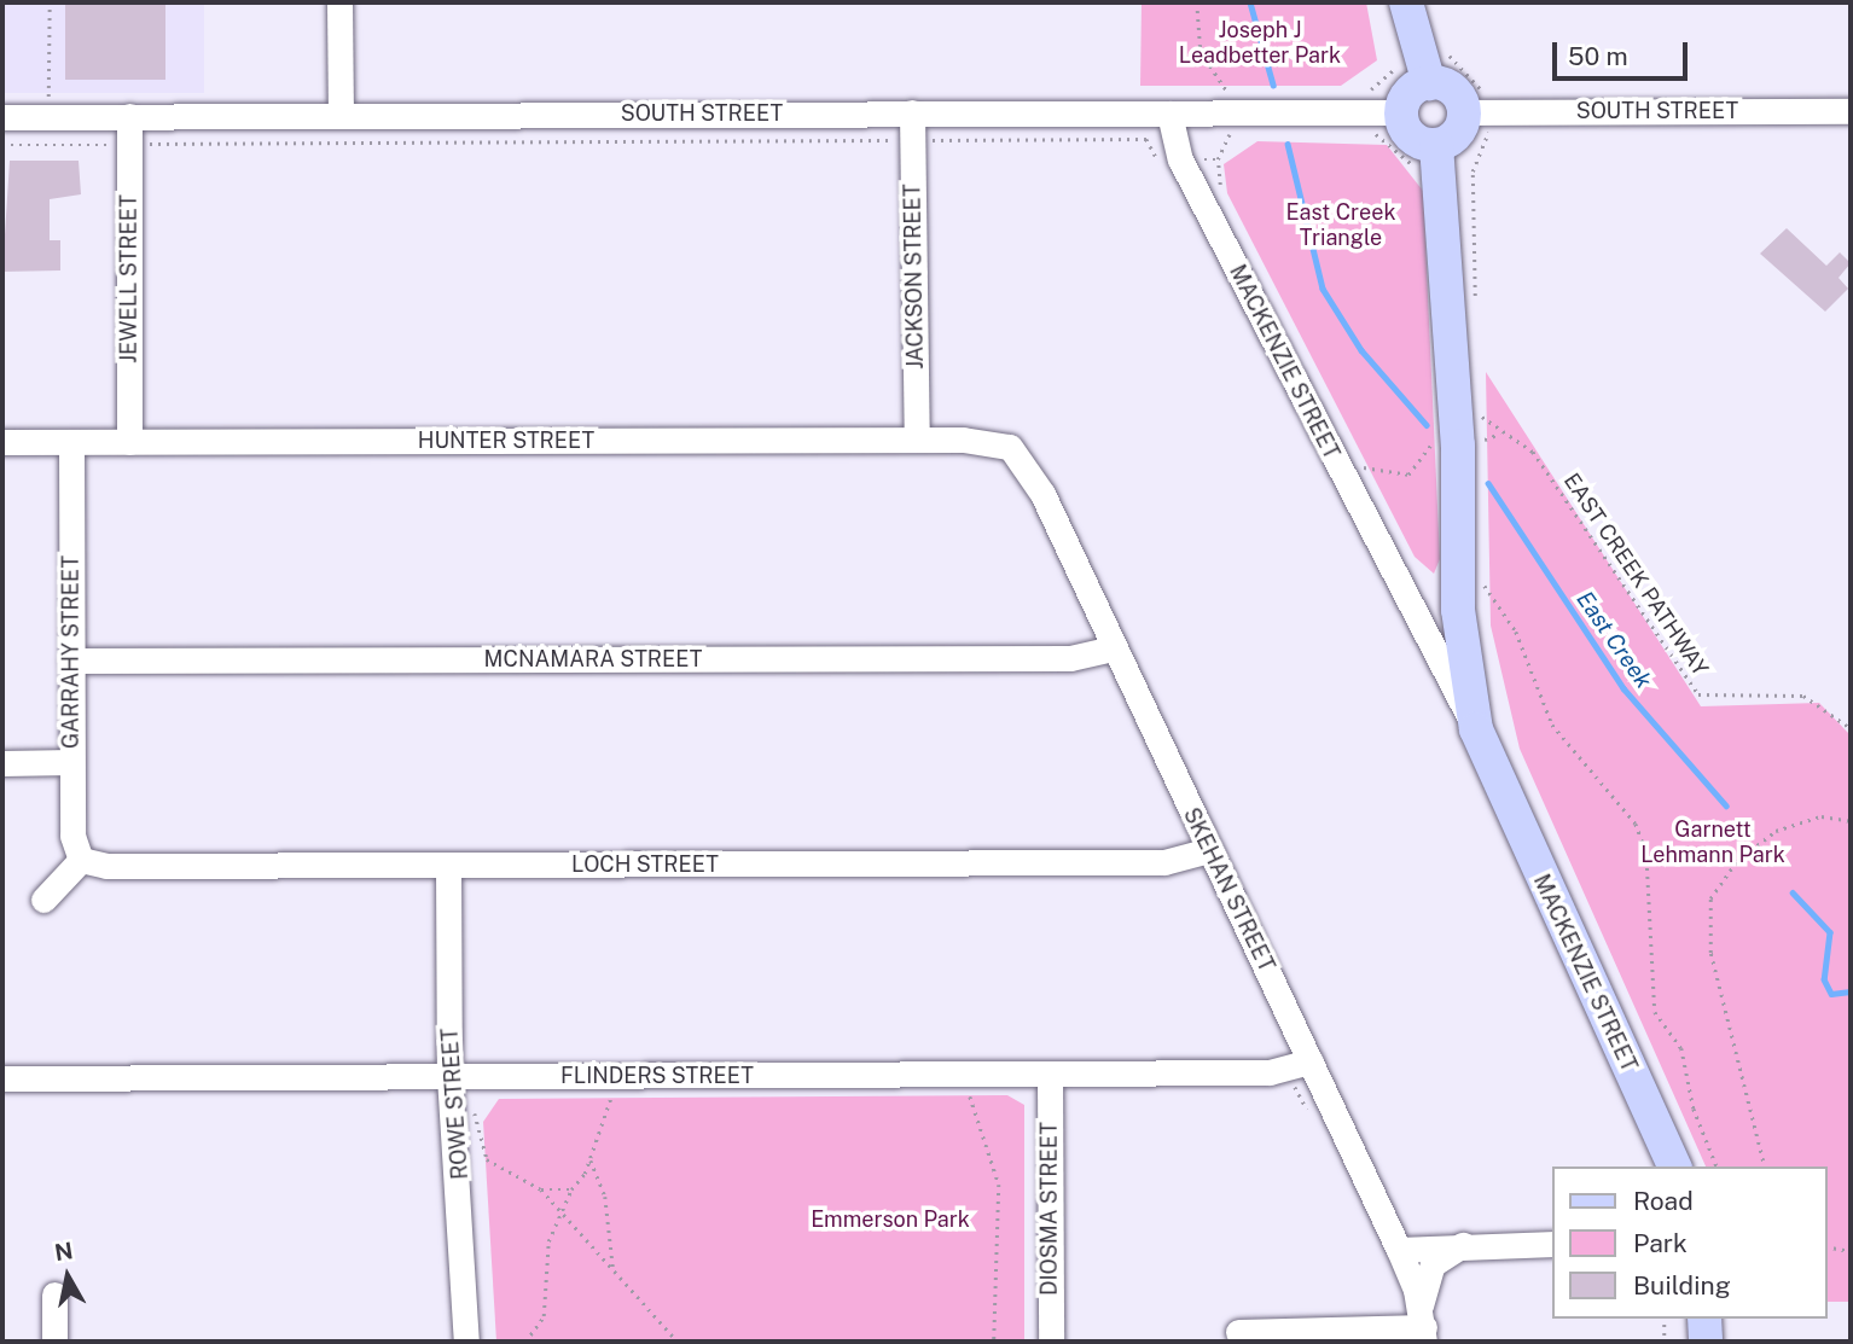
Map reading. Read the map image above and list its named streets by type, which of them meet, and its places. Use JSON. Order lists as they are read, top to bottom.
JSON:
{
  "streets": {
    "main road": ["MACKENZIE STREET"],
    "street": [
      "SOUTH STREET",
      "JACKSON STREET",
      "JEWELL STREET",
      "HUNTER STREET",
      "GARRAHY STREET",
      "MCNAMARA STREET",
      "LOCH STREET",
      "SKEHAN STREET",
      "FLINDERS STREET",
      "ROWE STREET",
      "DIOSMA STREET"
    ],
    "path": ["EAST CREEK PATHWAY"]
  },
  "crossings": [
    ["SOUTH STREET", "JACKSON STREET"],
    ["SOUTH STREET", "JEWELL STREET"],
    ["SOUTH STREET", "MACKENZIE STREET"],
    ["JACKSON STREET", "HUNTER STREET"],
    ["JEWELL STREET", "HUNTER STREET"],
    ["MACKENZIE STREET", "EAST CREEK PATHWAY"],
    ["HUNTER STREET", "GARRAHY STREET"],
    ["HUNTER STREET", "SKEHAN STREET"],
    ["GARRAHY STREET", "MCNAMARA STREET"],
    ["GARRAHY STREET", "LOCH STREET"],
    ["MCNAMARA STREET", "SKEHAN STREET"],
    ["LOCH STREET", "SKEHAN STREET"],
    ["LOCH STREET", "ROWE STREET"],
    ["SKEHAN STREET", "FLINDERS STREET"],
    ["FLINDERS STREET", "ROWE STREET"],
    ["FLINDERS STREET", "DIOSMA STREET"]
  ],
  "water": ["East Creek"],
  "parks": [
    "Joseph J Leadbetter Park",
    "East Creek Triangle",
    "Garnett Lehmann Park",
    "Emmerson Park"
  ],
  "legend": ["Road", "Park", "Building"],
  "scale_bar": "50 m",
  "north": "top"
}
